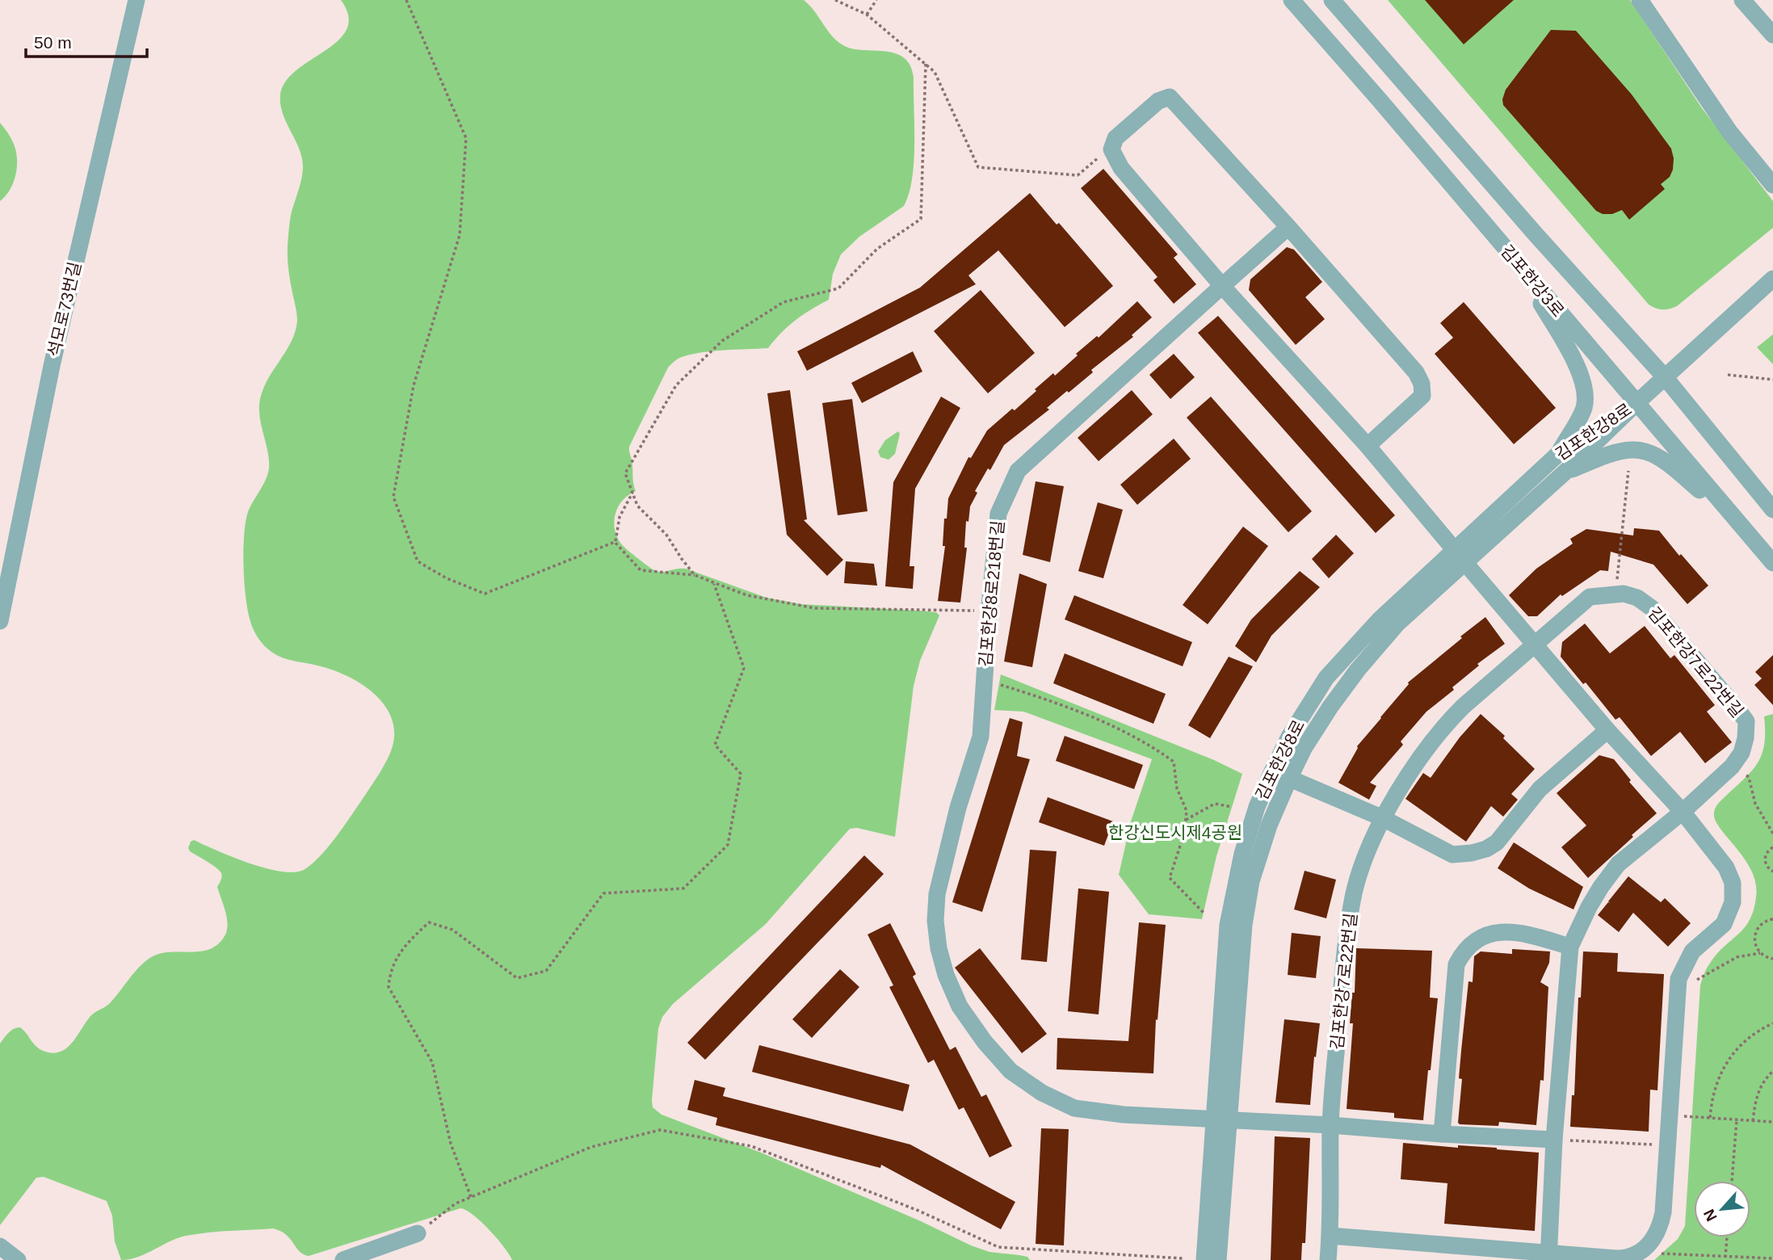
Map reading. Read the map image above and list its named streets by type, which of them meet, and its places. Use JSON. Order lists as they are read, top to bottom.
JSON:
{
  "streets": {
    "street": [
      "김포한강3로",
      "석모로73번길",
      "김포한강8로",
      "김포한강8로218번길",
      "김포한강7로22번길"
    ]
  },
  "crossings": [
    ["김포한강3로", "김포한강8로"],
    ["김포한강8로", "김포한강8로218번길"],
    ["김포한강8로218번길", "김포한강7로22번길"]
  ],
  "parks": ["한강신도시제4공원"],
  "scale_bar": "50 m",
  "north": "bottom left"
}
